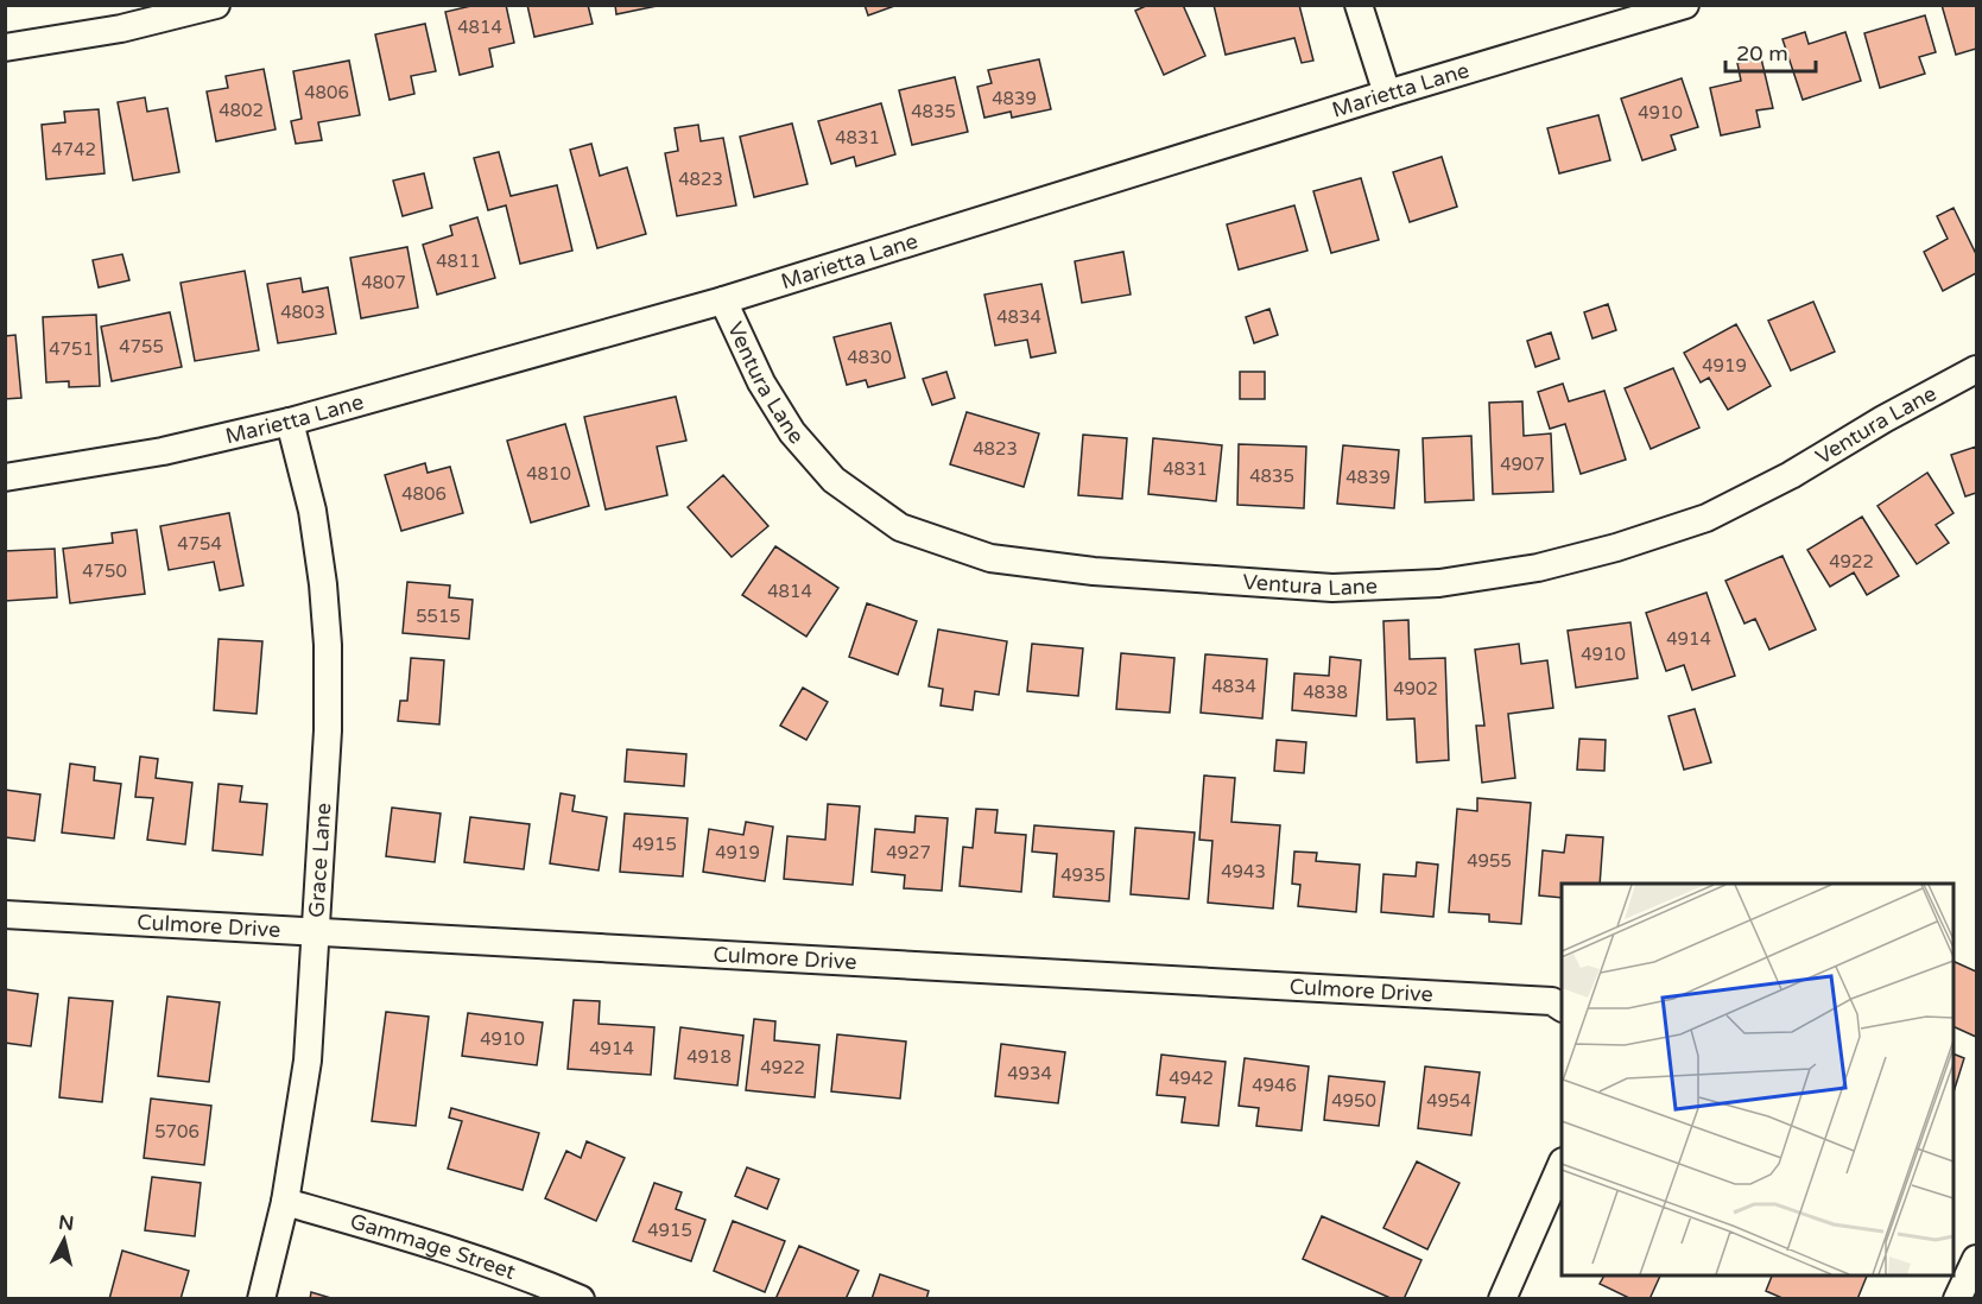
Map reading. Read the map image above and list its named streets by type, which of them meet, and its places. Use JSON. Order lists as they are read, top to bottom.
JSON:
{
  "streets": {
    "street": [
      "Marietta Lane",
      "Ventura Lane",
      "Grace Lane",
      "Culmore Drive",
      "Gammage Street"
    ]
  },
  "crossings": [
    ["Marietta Lane", "Ventura Lane"],
    ["Marietta Lane", "Grace Lane"],
    ["Grace Lane", "Culmore Drive"],
    ["Grace Lane", "Gammage Street"]
  ],
  "house_numbers": [
    "4814",
    "4806",
    "4839",
    "4802",
    "4835",
    "4910",
    "4831",
    "4742",
    "4823",
    "4811",
    "4807",
    "4803",
    "4834",
    "4755",
    "4751",
    "4830",
    "4919",
    "4823",
    "4907",
    "4831",
    "4810",
    "4835",
    "4839",
    "4806",
    "4754",
    "4922",
    "4750",
    "4814",
    "5515",
    "4914",
    "4910",
    "4834",
    "4902",
    "4838",
    "4915",
    "4919",
    "4927",
    "4955",
    "4943",
    "4935",
    "4910",
    "4914",
    "4918",
    "4922",
    "4934",
    "4942",
    "4946",
    "4950",
    "4954",
    "5706",
    "4915"
  ],
  "scale_bar": "20 m",
  "north": "top"
}
